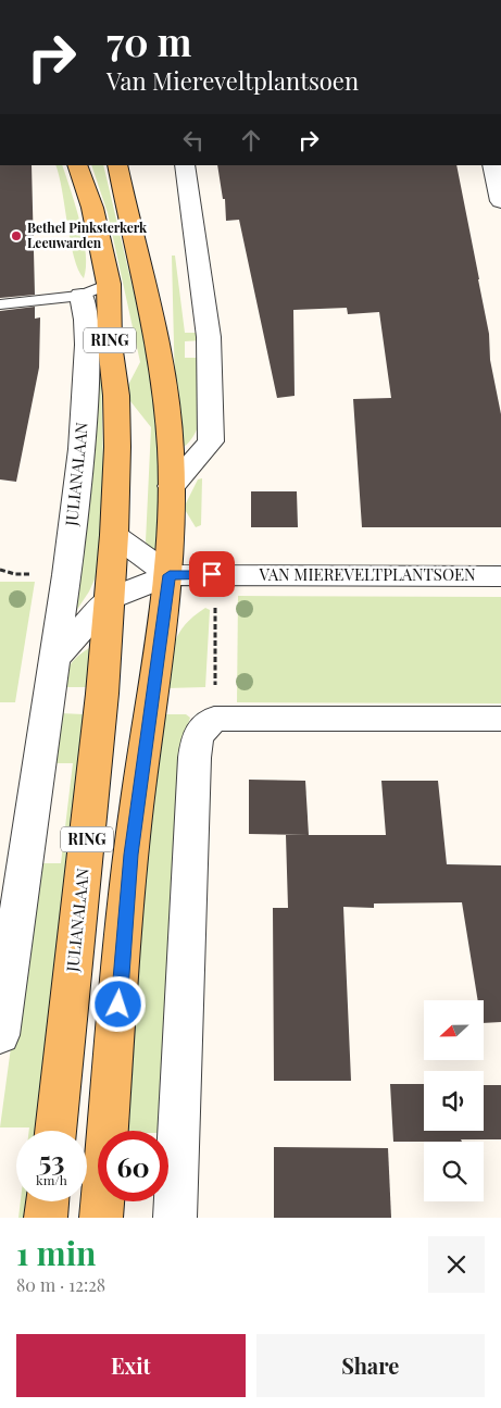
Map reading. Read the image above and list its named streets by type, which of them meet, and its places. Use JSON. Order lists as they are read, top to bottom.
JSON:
{
  "streets": {
    "main road": ["RING", "JULIANALAAN"],
    "street": ["VAN MIEREVELTPLANTSOEN"]
  },
  "crossings": [
    ["RING", "VAN MIEREVELTPLANTSOEN"],
    ["JULIANALAAN", "VAN MIEREVELTPLANTSOEN"]
  ],
  "places": ["Bethel Pinksterkerk Leeuwarden"],
  "north": "left",
  "page": {
    "turn": ["70 m", "Van Miereveltplantsoen"],
    "speed": "53 km/h",
    "limit": "60",
    "heading": ["1 min", "80 m · 12:28"],
    "buttons": ["Exit", "Share"]
  }
}
